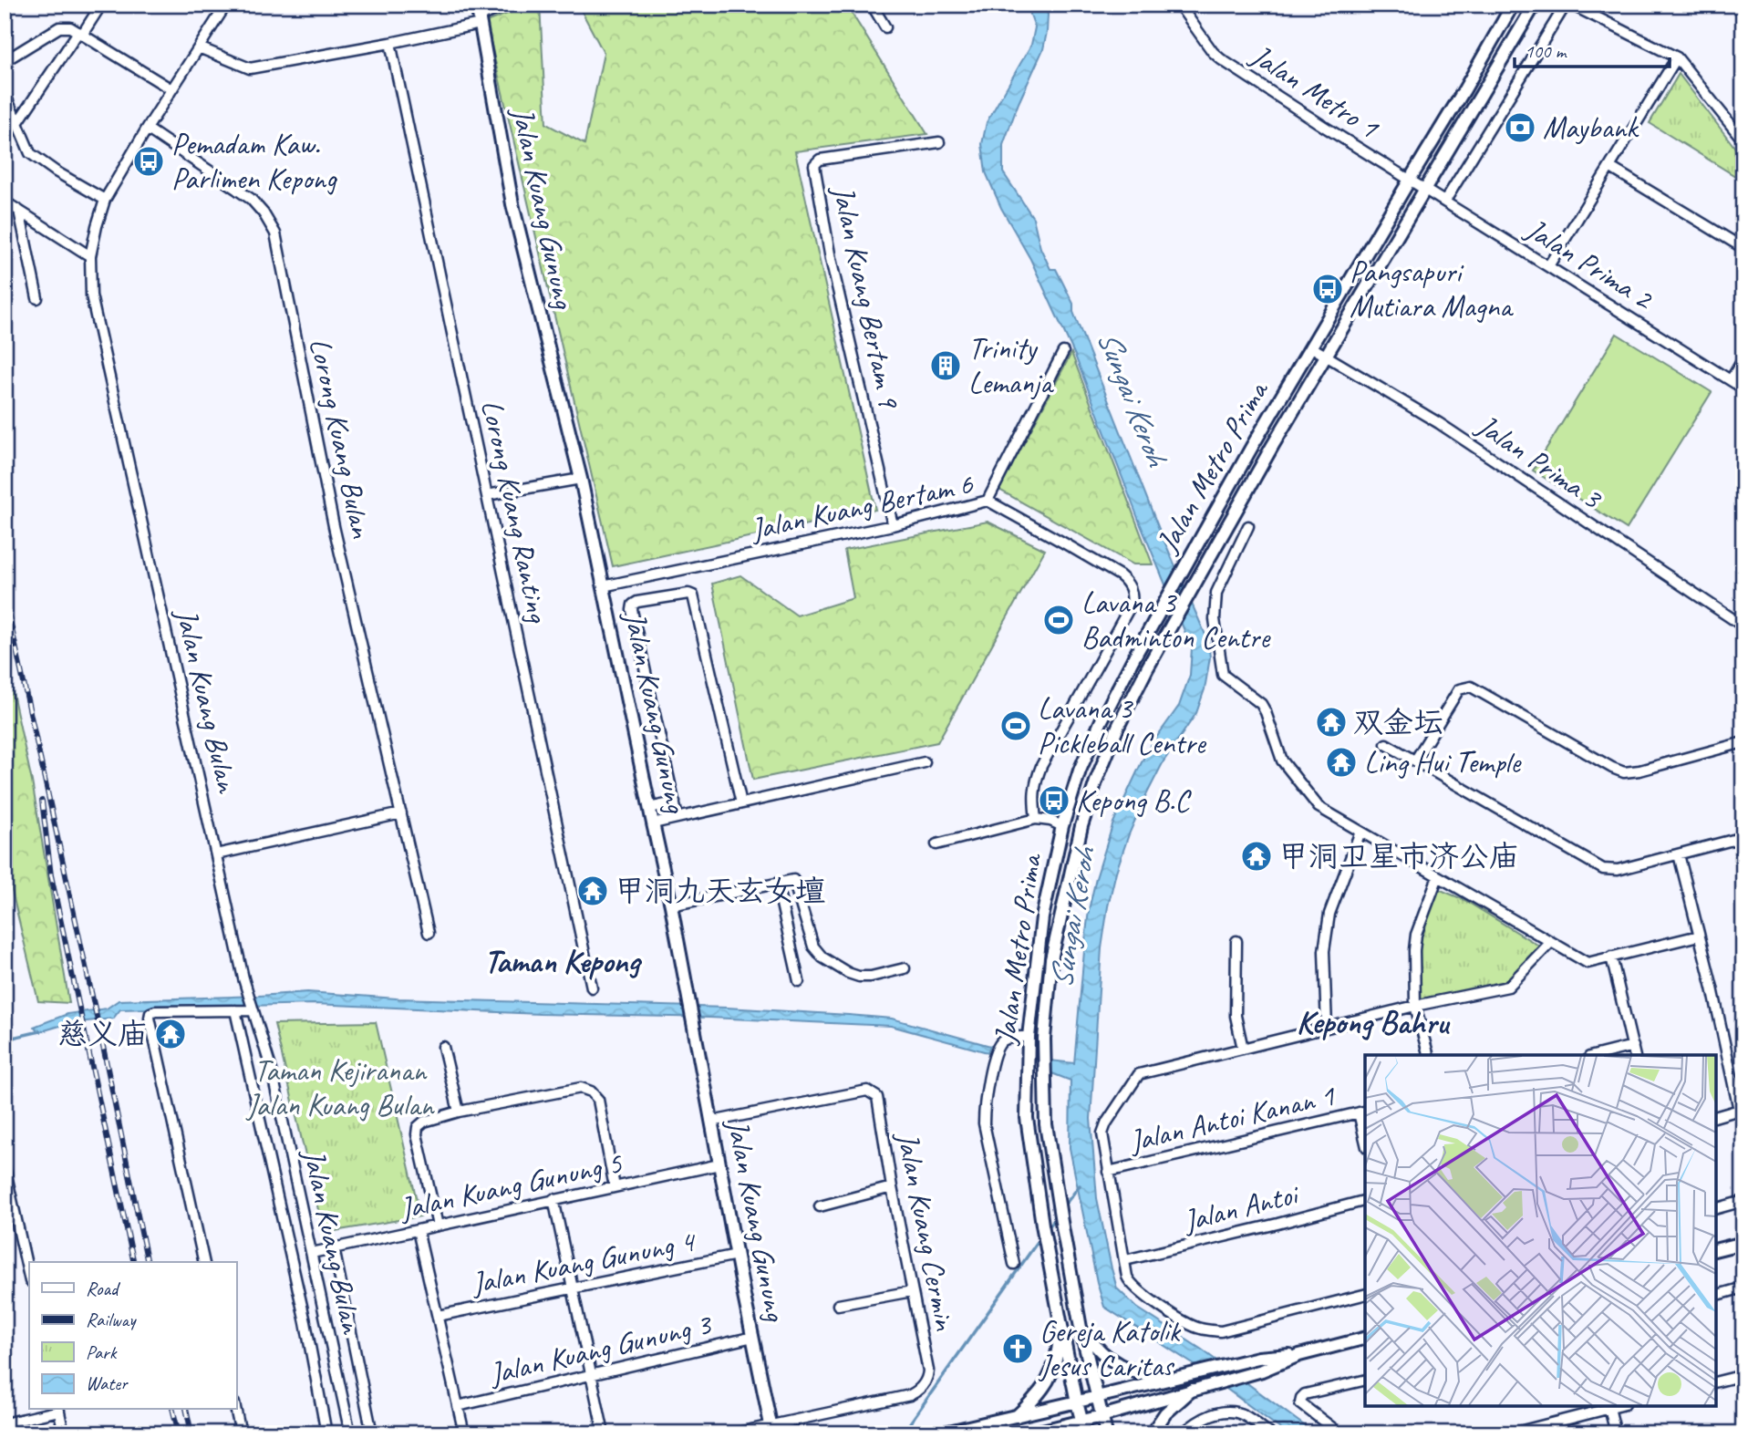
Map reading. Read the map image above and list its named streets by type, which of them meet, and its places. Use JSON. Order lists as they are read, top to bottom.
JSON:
{
  "streets": {
    "main road": ["Jalan Kuang Gunung", "Jalan Metro Prima"],
    "street": [
      "Jalan Metro 1",
      "Jalan Prima 2",
      "Jalan Kuang Bertam 9",
      "Lorong Kuang Bulan",
      "Jalan Prima 3",
      "Jalan Kuang Bertam 6",
      "Lorong Kuang Ranting",
      "Jalan Kuang Bulan",
      "Jalan Antoi Kanan 1",
      "Jalan Kuang Gunung 5",
      "Jalan Antoi",
      "Jalan Kuang Cermin",
      "Jalan Kuang Gunung 4",
      "Jalan Kuang Gunung 3"
    ]
  },
  "crossings": [
    ["Jalan Metro 1", "Jalan Prima 2"],
    ["Jalan Metro 1", "Jalan Metro Prima"],
    ["Jalan Kuang Gunung", "Jalan Kuang Bertam 6"],
    ["Jalan Kuang Gunung", "Jalan Kuang Gunung 5"],
    ["Jalan Kuang Gunung", "Jalan Kuang Cermin"],
    ["Jalan Kuang Gunung", "Jalan Kuang Gunung 4"],
    ["Jalan Kuang Gunung", "Jalan Kuang Gunung 3"],
    ["Jalan Prima 2", "Jalan Metro Prima"],
    ["Jalan Kuang Bertam 9", "Jalan Kuang Bertam 6"],
    ["Lorong Kuang Bulan", "Jalan Kuang Bulan"],
    ["Jalan Prima 3", "Jalan Metro Prima"],
    ["Jalan Kuang Bulan", "Jalan Kuang Gunung 5"]
  ],
  "districts": ["Taman Kepong", "Kepong Bahru"],
  "water": ["Sungai Keroh"],
  "parks": ["Taman Kejiranan Jalan Kuang Bulan"],
  "places": {
    "bank": ["Maybank"],
    "bus stop": ["Pemadam Kaw. Parlimen Kepong", "Pangsapuri Mutiara Magna", "Kepong B.C"],
    "building": ["Trinity Lemanja"],
    "sports": ["Lavana 3 Badminton Centre", "Lavana 3 Pickleball Centre"],
    "temple": [
      "双金坛",
      "Ling Hui Temple",
      "甲洞卫星市济公庙",
      "甲洞九天玄女壇",
      "慈义庙"
    ],
    "church": ["Gereja Katolik Jesus Caritas"]
  },
  "legend": [
    "Road",
    "Railway",
    "Park",
    "Water"
  ],
  "scale_bar": "100 m"
}
